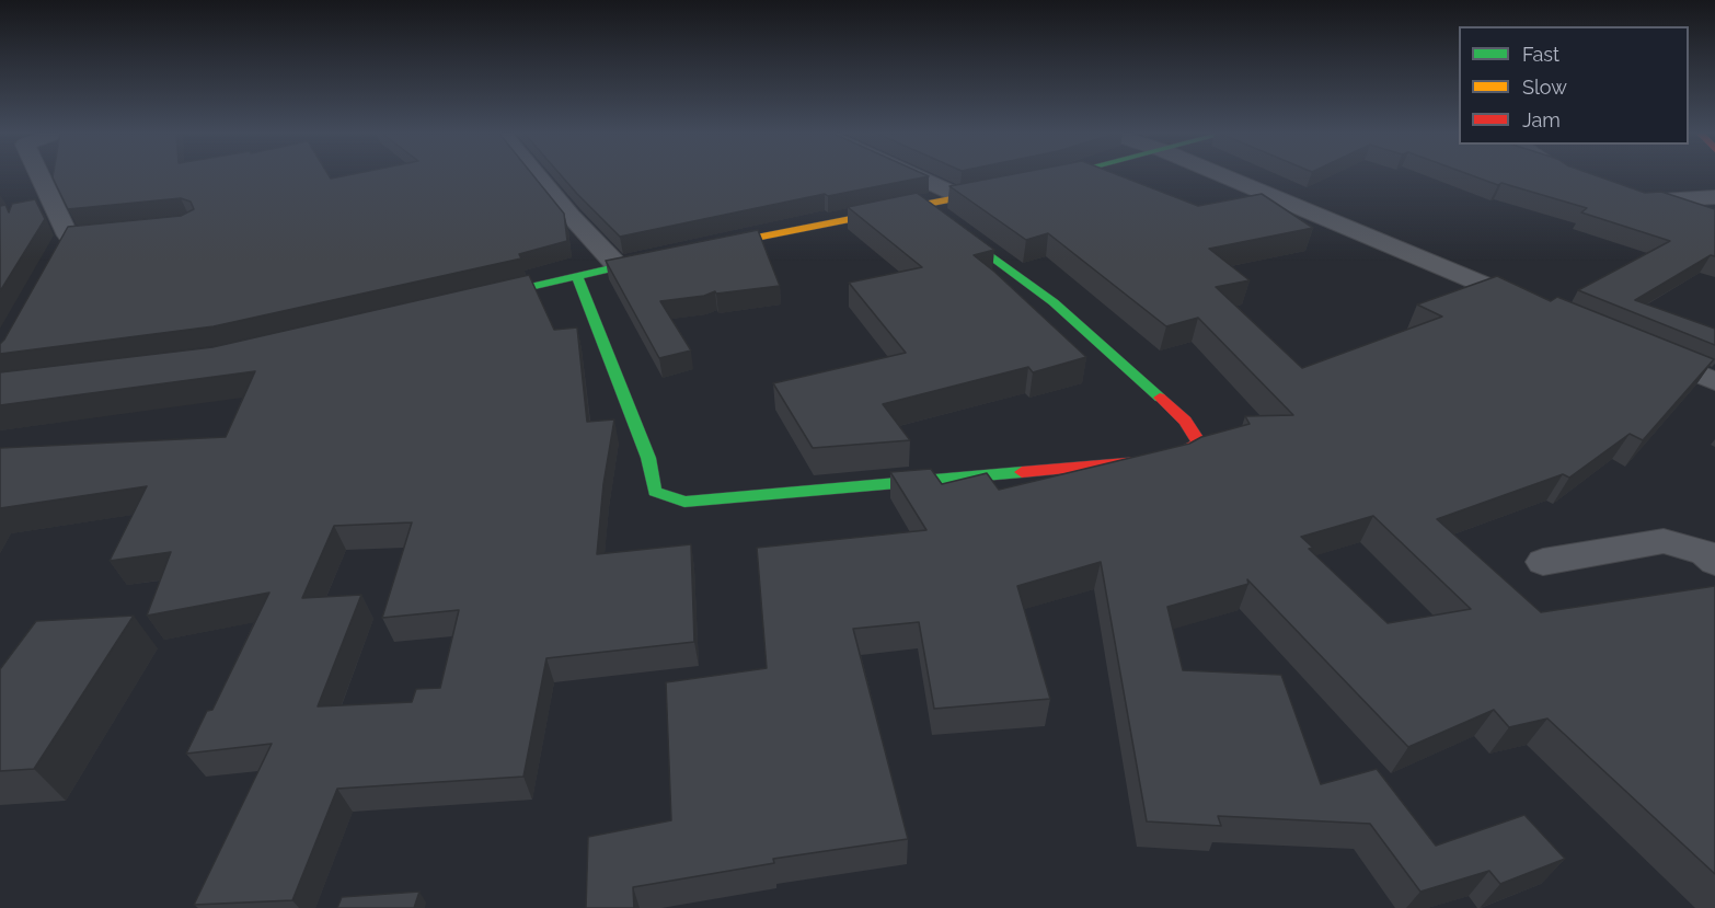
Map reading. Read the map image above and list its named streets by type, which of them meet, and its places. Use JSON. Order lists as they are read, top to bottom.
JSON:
{
  "legend": ["Fast", "Slow", "Jam"]
}
